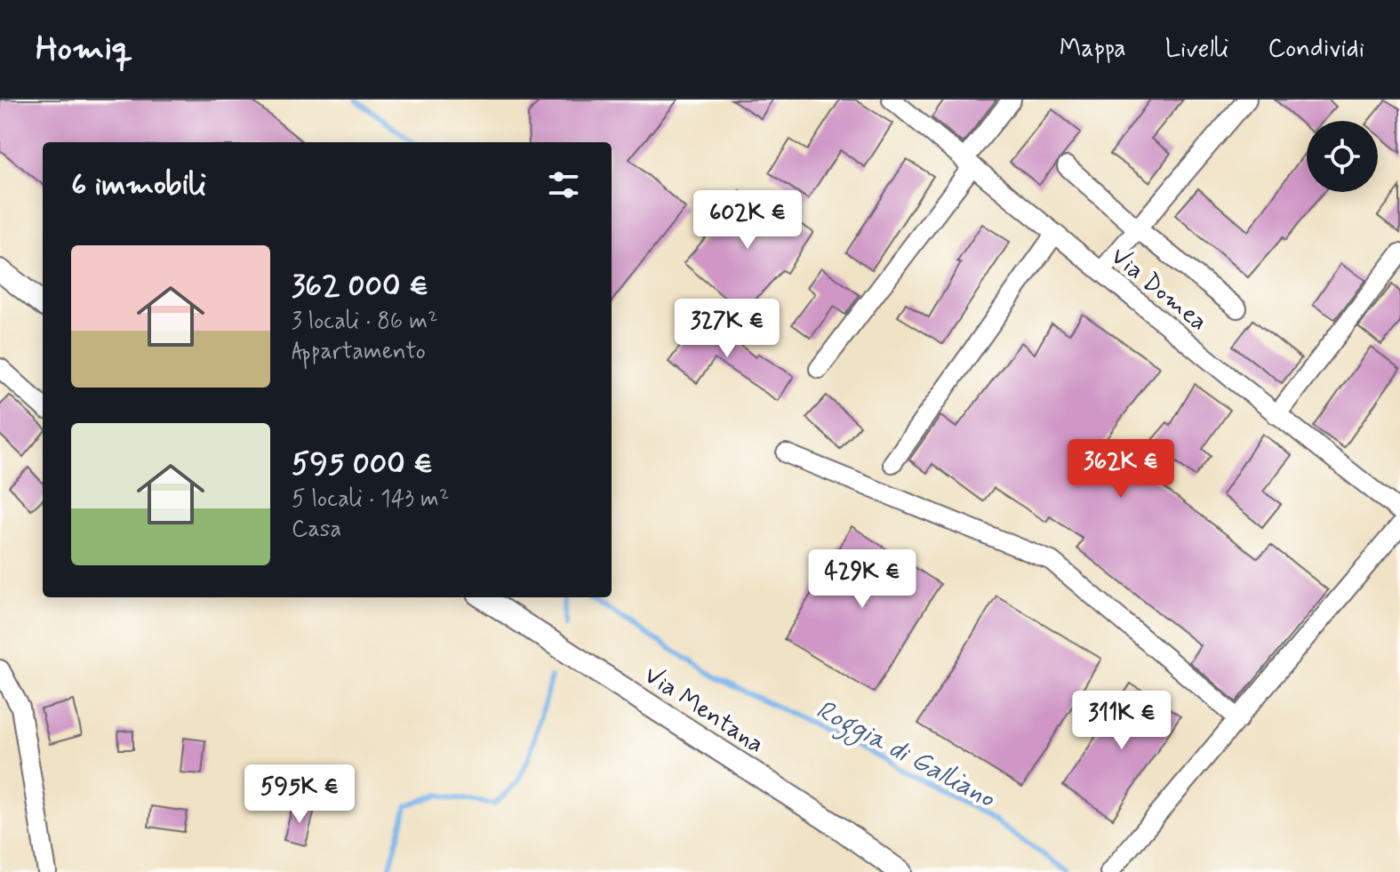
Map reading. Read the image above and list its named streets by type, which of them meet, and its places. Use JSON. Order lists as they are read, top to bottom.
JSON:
{
  "streets": {
    "street": ["Via Domea", "Via Mentana"]
  },
  "water": ["Roggia di Galliano"],
  "page": {
    "header": "Homiq",
    "nav": ["Mappa", "Livelli", "Condividi"],
    "heading": "6 immobili",
    "price": [
      "602K €",
      "327K €",
      "362K €",
      "429K €",
      "311K €",
      "595K €"
    ],
    "list": [
      {
        "name": "362 000 €",
        "note": "3 locali · 86 m² · Appartamento"
      },
      {
        "name": "595 000 €",
        "note": "5 locali · 143 m² · Casa"
      }
    ]
  }
}
